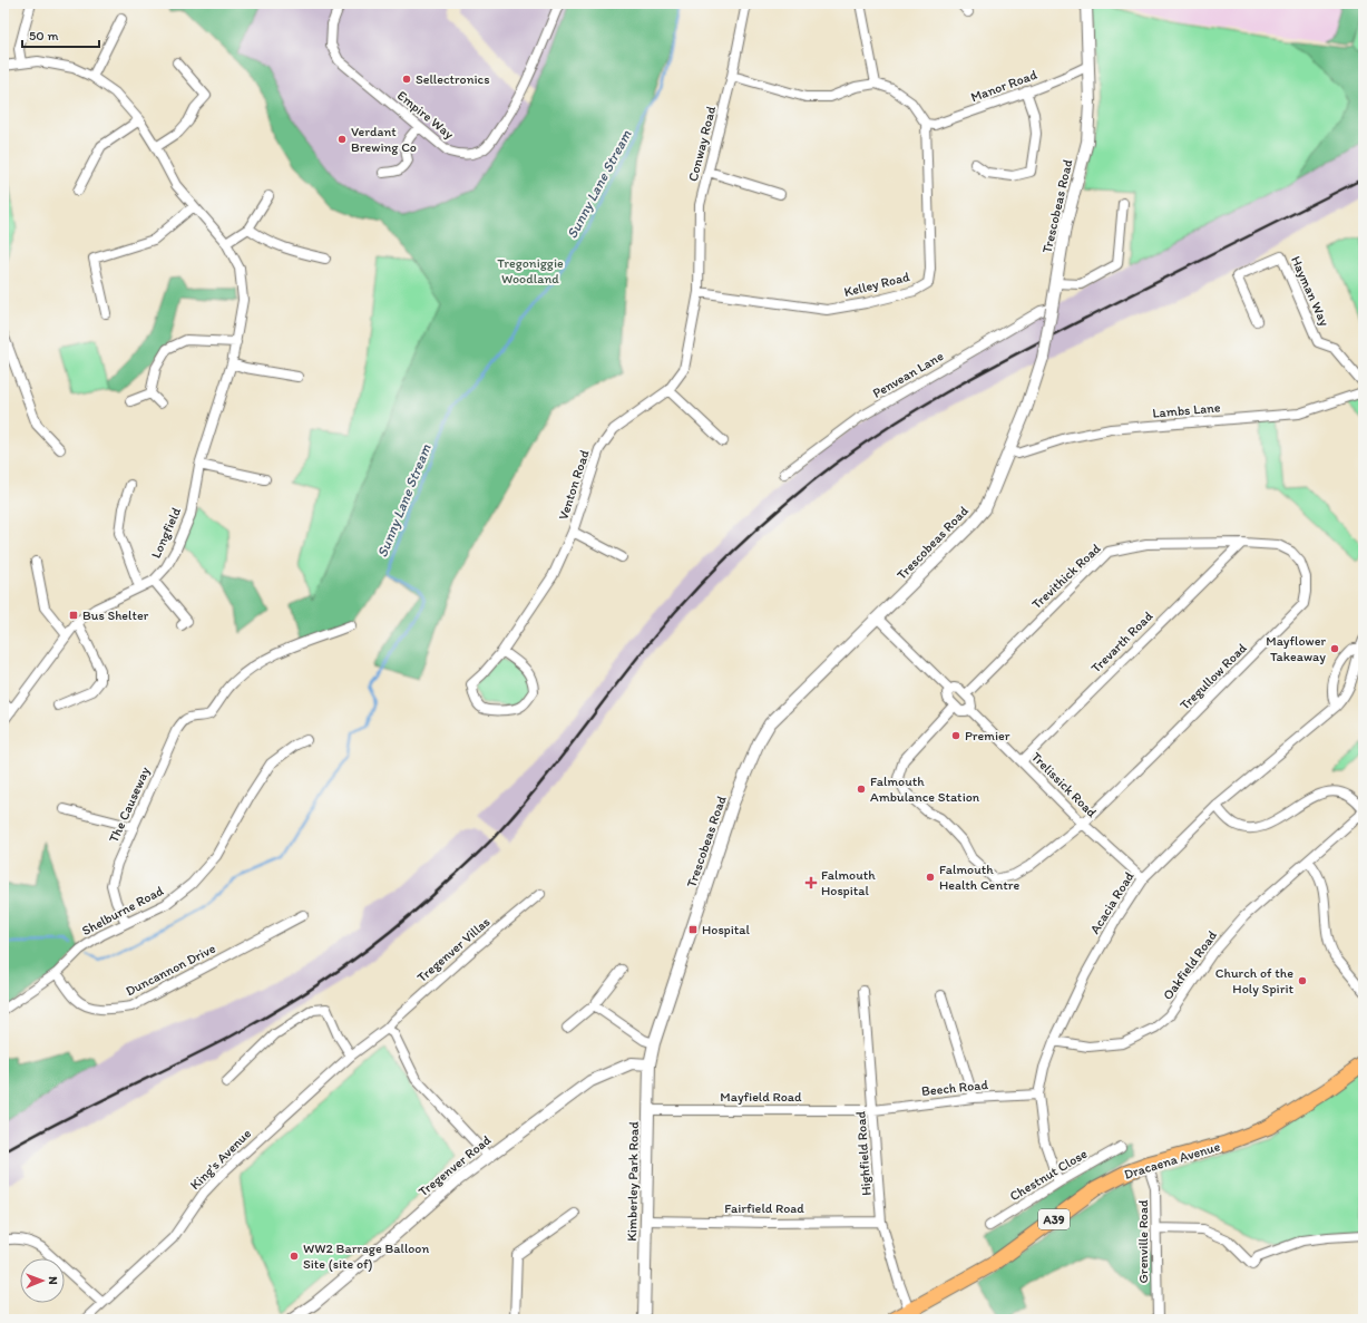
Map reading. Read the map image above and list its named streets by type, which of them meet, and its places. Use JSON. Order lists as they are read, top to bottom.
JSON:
{
  "streets": {
    "main road": ["Dracaena Avenue", "A39"],
    "street": [
      "Manor Road",
      "Empire Way",
      "Conway Road",
      "Trescobeas Road",
      "Kelley Road",
      "Hayman Way",
      "Penvean Lane",
      "Lambs Lane",
      "Venton Road",
      "Longfield",
      "Trevithick Road",
      "Trevarth Road",
      "Tregullow Road",
      "Trelissick Road",
      "The Causeway",
      "Acacia Road",
      "Shelburne Road",
      "Tregenver Villas",
      "Oakfield Road",
      "Duncannon Drive",
      "Beech Road",
      "Mayfield Road",
      "Highfield Road",
      "King's Avenue",
      "Tregenver Road",
      "Chestnut Close",
      "Kimberley Park Road",
      "Fairfield Road",
      "Grenville Road"
    ]
  },
  "crossings": [
    ["Manor Road", "Trescobeas Road"],
    ["Manor Road", "Kelley Road"],
    ["Conway Road", "Kelley Road"],
    ["Conway Road", "Venton Road"],
    ["Trescobeas Road", "Penvean Lane"],
    ["Trescobeas Road", "Lambs Lane"],
    ["Trescobeas Road", "Kimberley Park Road"],
    ["Kelley Road", "Venton Road"],
    ["Trevithick Road", "Trevarth Road"],
    ["Trevithick Road", "Tregullow Road"],
    ["Trevithick Road", "Trelissick Road"],
    ["Trevarth Road", "Tregullow Road"],
    ["Trevarth Road", "Trelissick Road"],
    ["Tregullow Road", "Trelissick Road"],
    ["Trelissick Road", "Acacia Road"],
    ["The Causeway", "Shelburne Road"],
    ["Acacia Road", "Oakfield Road"],
    ["Acacia Road", "Beech Road"],
    ["Acacia Road", "Chestnut Close"],
    ["Shelburne Road", "Duncannon Drive"],
    ["Tregenver Villas", "King's Avenue"],
    ["Beech Road", "Mayfield Road"],
    ["Beech Road", "Highfield Road"],
    ["Mayfield Road", "Highfield Road"],
    ["Mayfield Road", "Kimberley Park Road"],
    ["Highfield Road", "Dracaena Avenue"],
    ["Highfield Road", "Fairfield Road"],
    ["Dracaena Avenue", "Grenville Road"],
    ["Tregenver Road", "Kimberley Park Road"],
    ["Kimberley Park Road", "Fairfield Road"]
  ],
  "water": ["Sunny Lane Stream"],
  "parks": ["Tregoniggie Woodland"],
  "places": {
    "other": [
      "Sellectronics",
      "Verdant Brewing Co",
      "Mayflower Takeaway",
      "Premier",
      "Falmouth Ambulance Station",
      "Falmouth Health Centre",
      "Church of the Holy Spirit",
      "WW2 Barrage Balloon Site (site of)"
    ],
    "transit": ["Bus Shelter", "Hospital"],
    "health": ["Falmouth Hospital"]
  },
  "scale_bar": "50 m",
  "north": "right"
}
